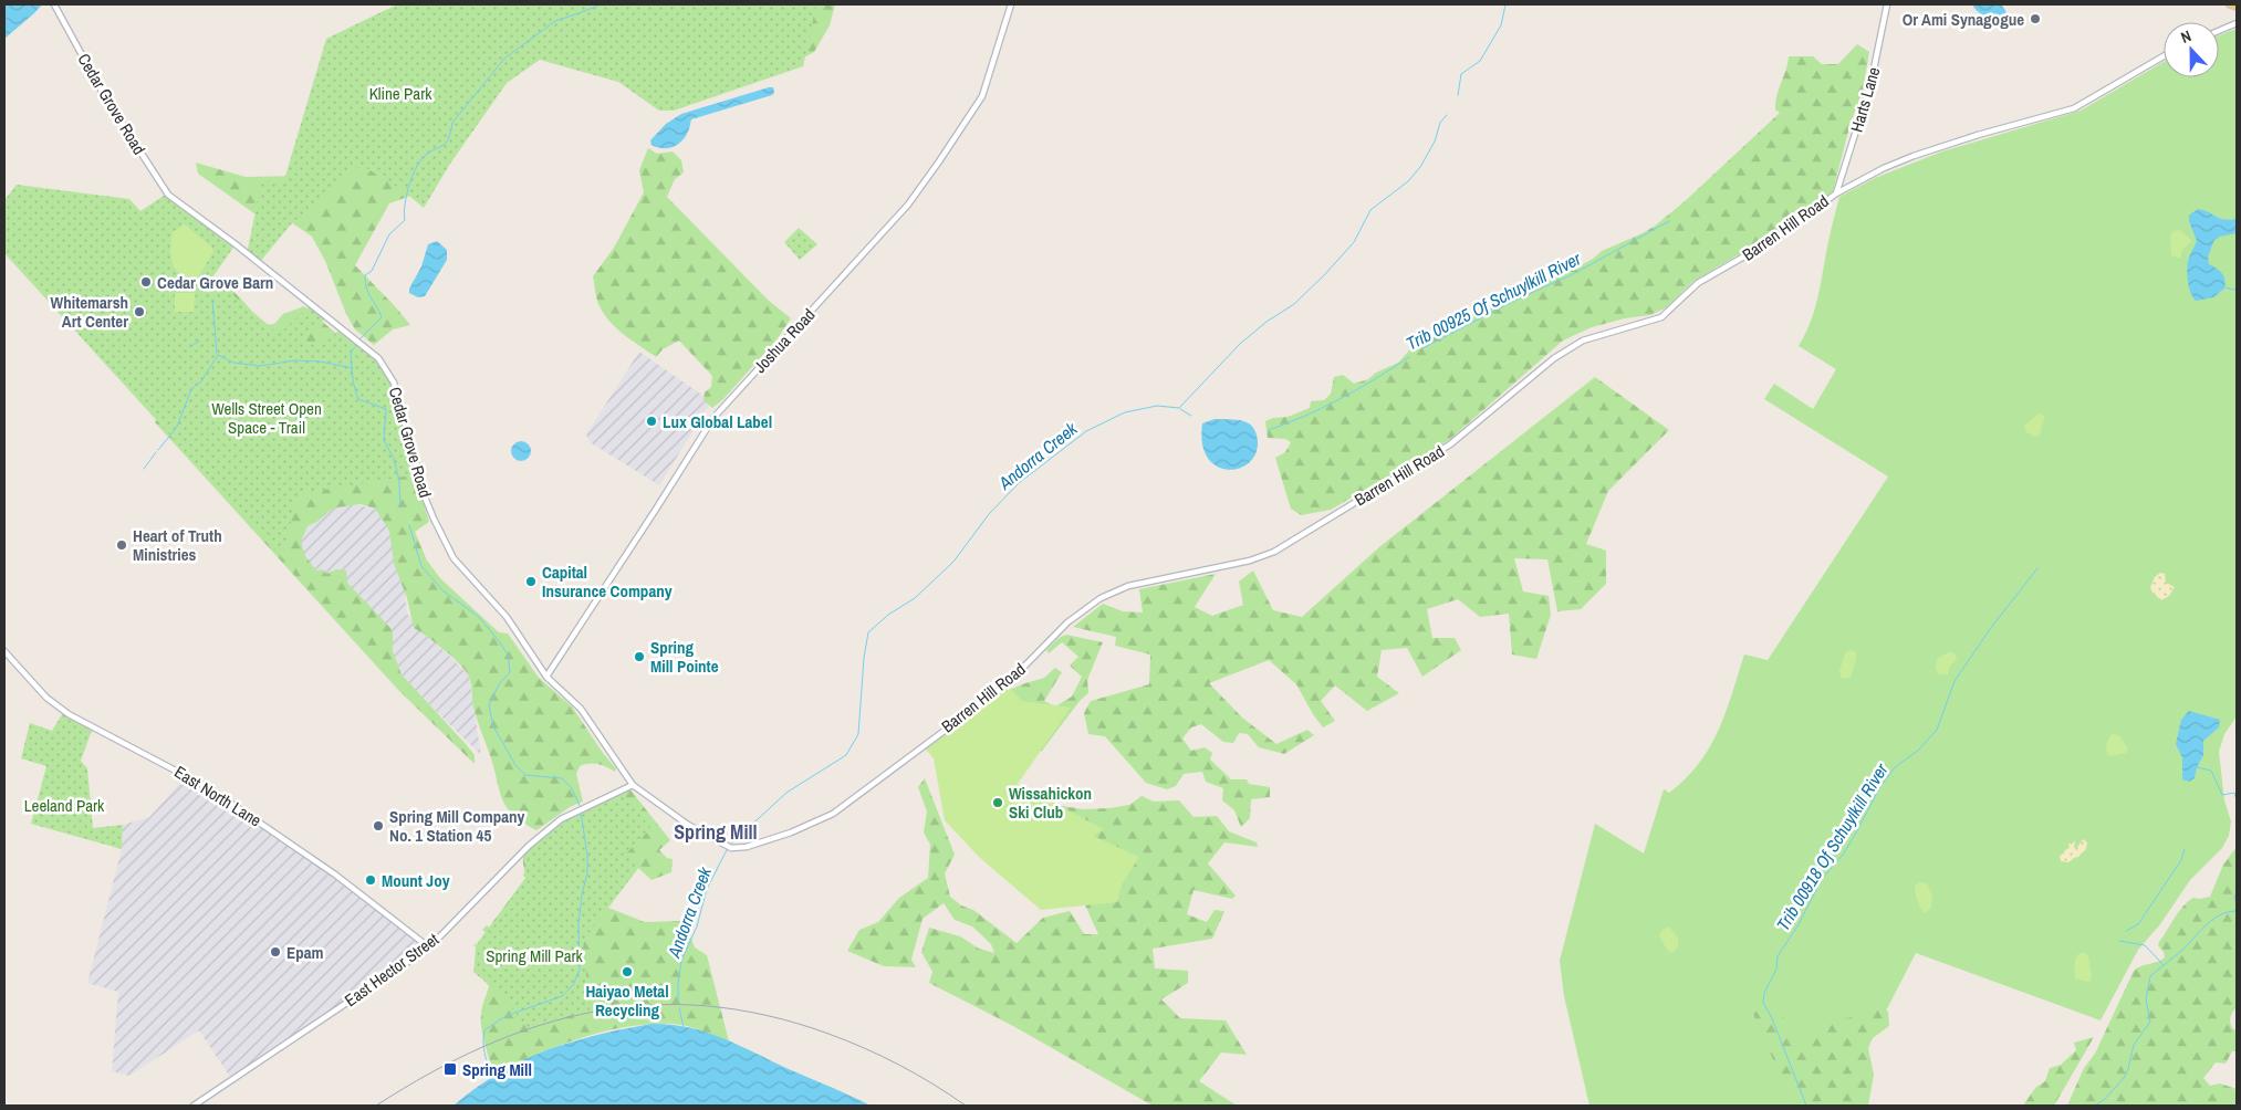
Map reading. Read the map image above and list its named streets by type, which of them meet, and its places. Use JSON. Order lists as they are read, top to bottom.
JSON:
{
  "streets": {
    "street": [
      "Harts Lane",
      "Cedar Grove Road",
      "Barren Hill Road",
      "Joshua Road",
      "East North Lane",
      "East Hector Street"
    ]
  },
  "crossings": [
    ["Harts Lane", "Barren Hill Road"],
    ["Cedar Grove Road", "Barren Hill Road"],
    ["Cedar Grove Road", "Joshua Road"],
    ["Cedar Grove Road", "East Hector Street"],
    ["Barren Hill Road", "East Hector Street"],
    ["East North Lane", "East Hector Street"]
  ],
  "districts": ["Spring Mill"],
  "water": ["Trib 00925 Of Schuylkill River", "Andorra Creek", "Trib 00918 Of Schuylkill River"],
  "parks": [
    "Kline Park",
    "Wells Street Open Space - Trail",
    "Leeland Park",
    "Spring Mill Park"
  ],
  "places": {
    "other": [
      "Or Ami Synagogue",
      "Cedar Grove Barn",
      "Whitemarsh Art Center",
      "Lux Global Label",
      "Heart of Truth Ministries",
      "Capital Insurance Company",
      "Spring Mill Pointe",
      "Wissahickon Ski Club",
      "Spring Mill Company No. 1 Station 45",
      "Mount Joy",
      "Epam",
      "Haiyao Metal Recycling"
    ],
    "transit": ["Spring Mill"]
  },
  "north": "top"
}
